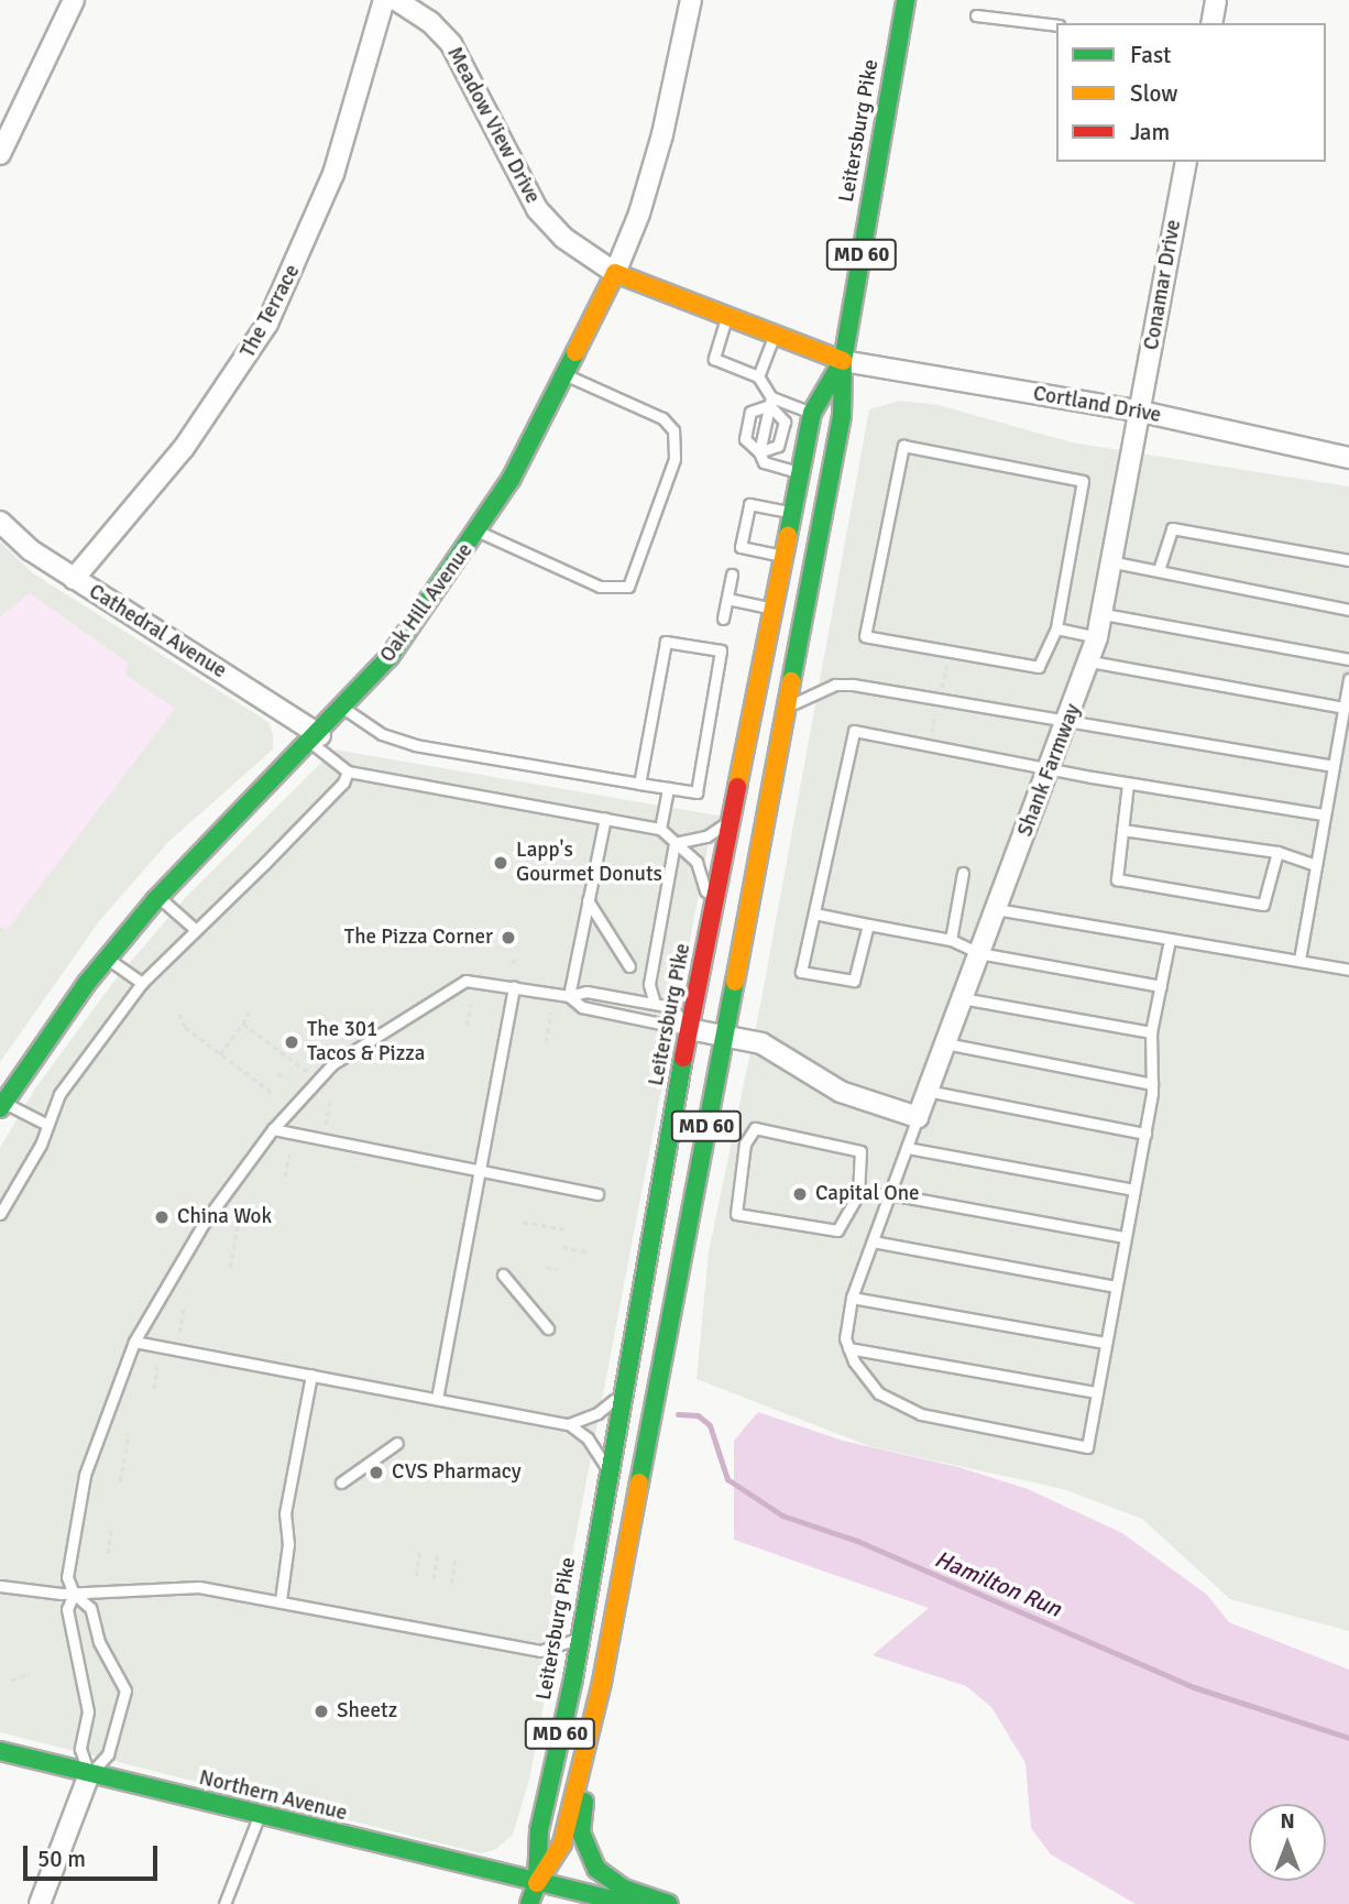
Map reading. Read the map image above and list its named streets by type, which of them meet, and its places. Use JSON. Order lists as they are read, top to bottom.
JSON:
{
  "streets": {
    "main road": [
      "Meadow View Drive",
      "Leitersburg Pike",
      "MD 60",
      "Oak Hill Avenue",
      "Northern Avenue"
    ],
    "street": [
      "Conamar Drive",
      "The Terrace",
      "Cortland Drive",
      "Cathedral Avenue",
      "Shank Farmway"
    ]
  },
  "crossings": [
    ["Meadow View Drive", "Leitersburg Pike"],
    ["Meadow View Drive", "Cortland Drive"],
    ["Meadow View Drive", "Oak Hill Avenue"],
    ["Leitersburg Pike", "Cortland Drive"],
    ["Leitersburg Pike", "Northern Avenue"],
    ["Conamar Drive", "Cortland Drive"],
    ["Conamar Drive", "Shank Farmway"],
    ["The Terrace", "Cathedral Avenue"],
    ["Cortland Drive", "Shank Farmway"],
    ["Oak Hill Avenue", "Cathedral Avenue"]
  ],
  "water": ["Hamilton Run"],
  "places": [
    "Lapp's Gourmet Donuts",
    "The Pizza Corner",
    "The 301 Tacos & Pizza",
    "Capital One",
    "China Wok",
    "CVS Pharmacy",
    "Sheetz"
  ],
  "legend": ["Fast", "Slow", "Jam"],
  "scale_bar": "50 m",
  "north": "top"
}
